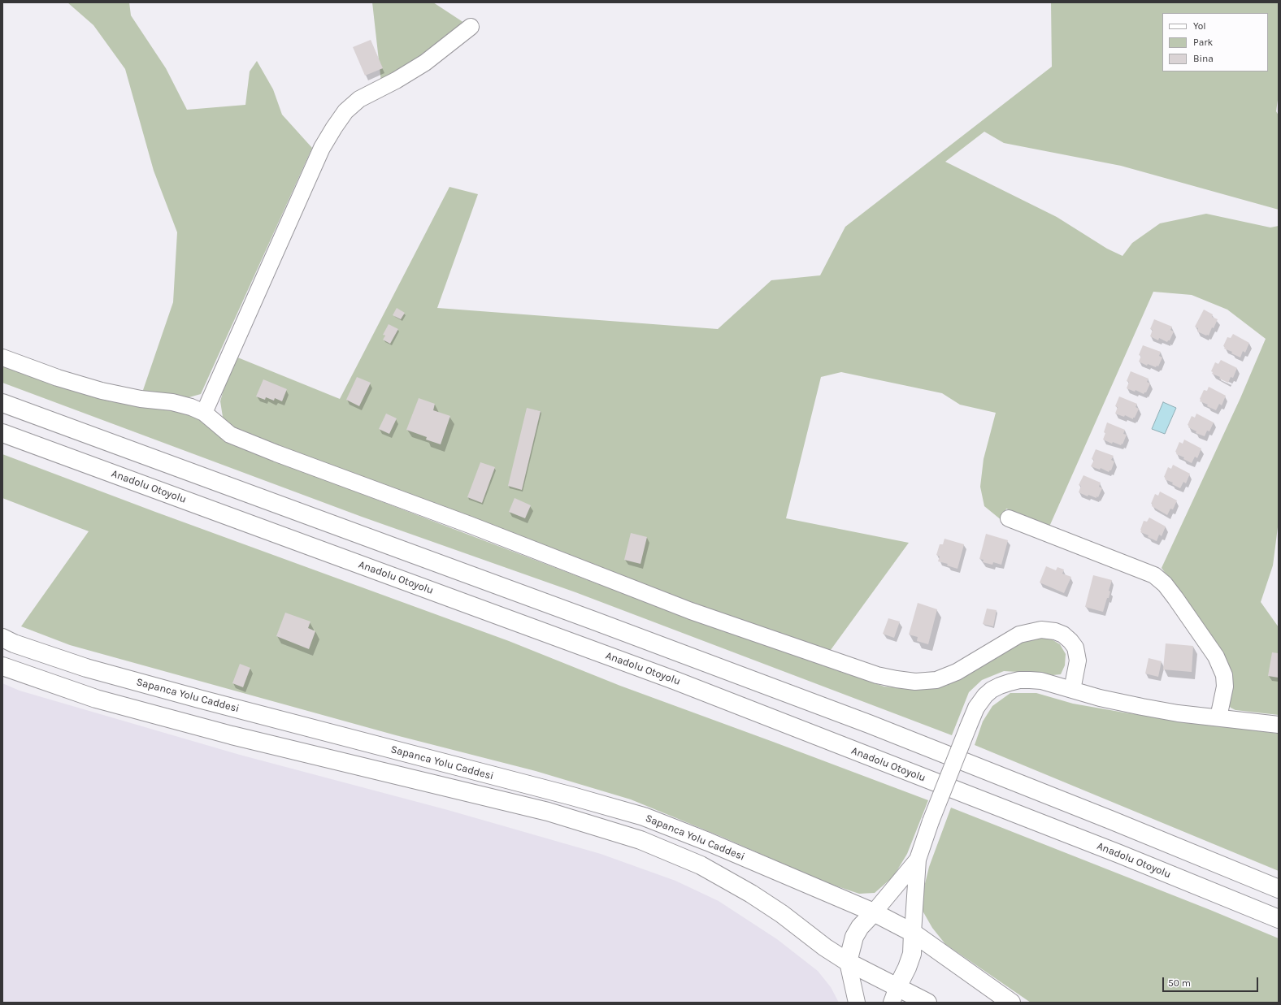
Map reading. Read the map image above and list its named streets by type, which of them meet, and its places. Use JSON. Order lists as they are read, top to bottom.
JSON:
{
  "streets": {
    "highway": ["Anadolu Otoyolu", "Sapanca Yolu Caddesi"]
  },
  "legend": ["Yol", "Park", "Bina"],
  "scale_bar": "50 m"
}
